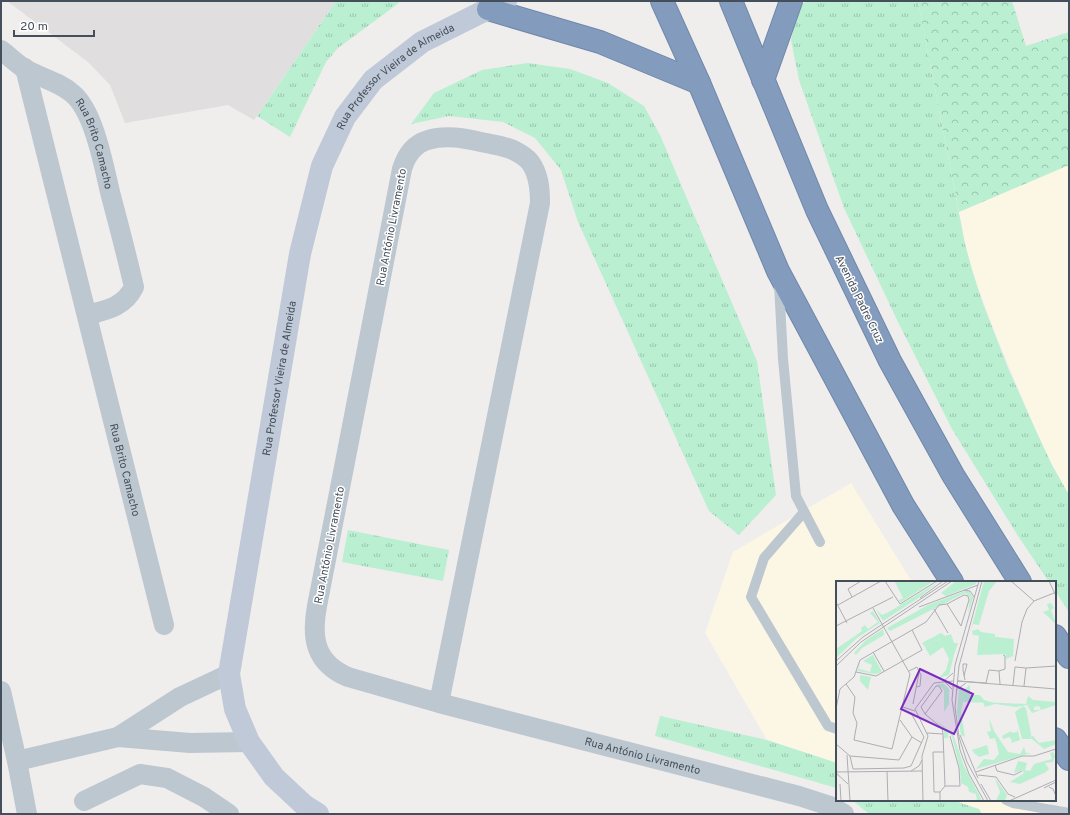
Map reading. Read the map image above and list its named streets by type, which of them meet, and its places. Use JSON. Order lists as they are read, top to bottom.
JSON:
{
  "streets": {
    "highway": ["Avenida Padre Cruz"],
    "street": ["Rua Professor Vieira de Almeida", "Rua Brito Camacho", "Rua António Livramento"]
  },
  "scale_bar": "20 m"
}
